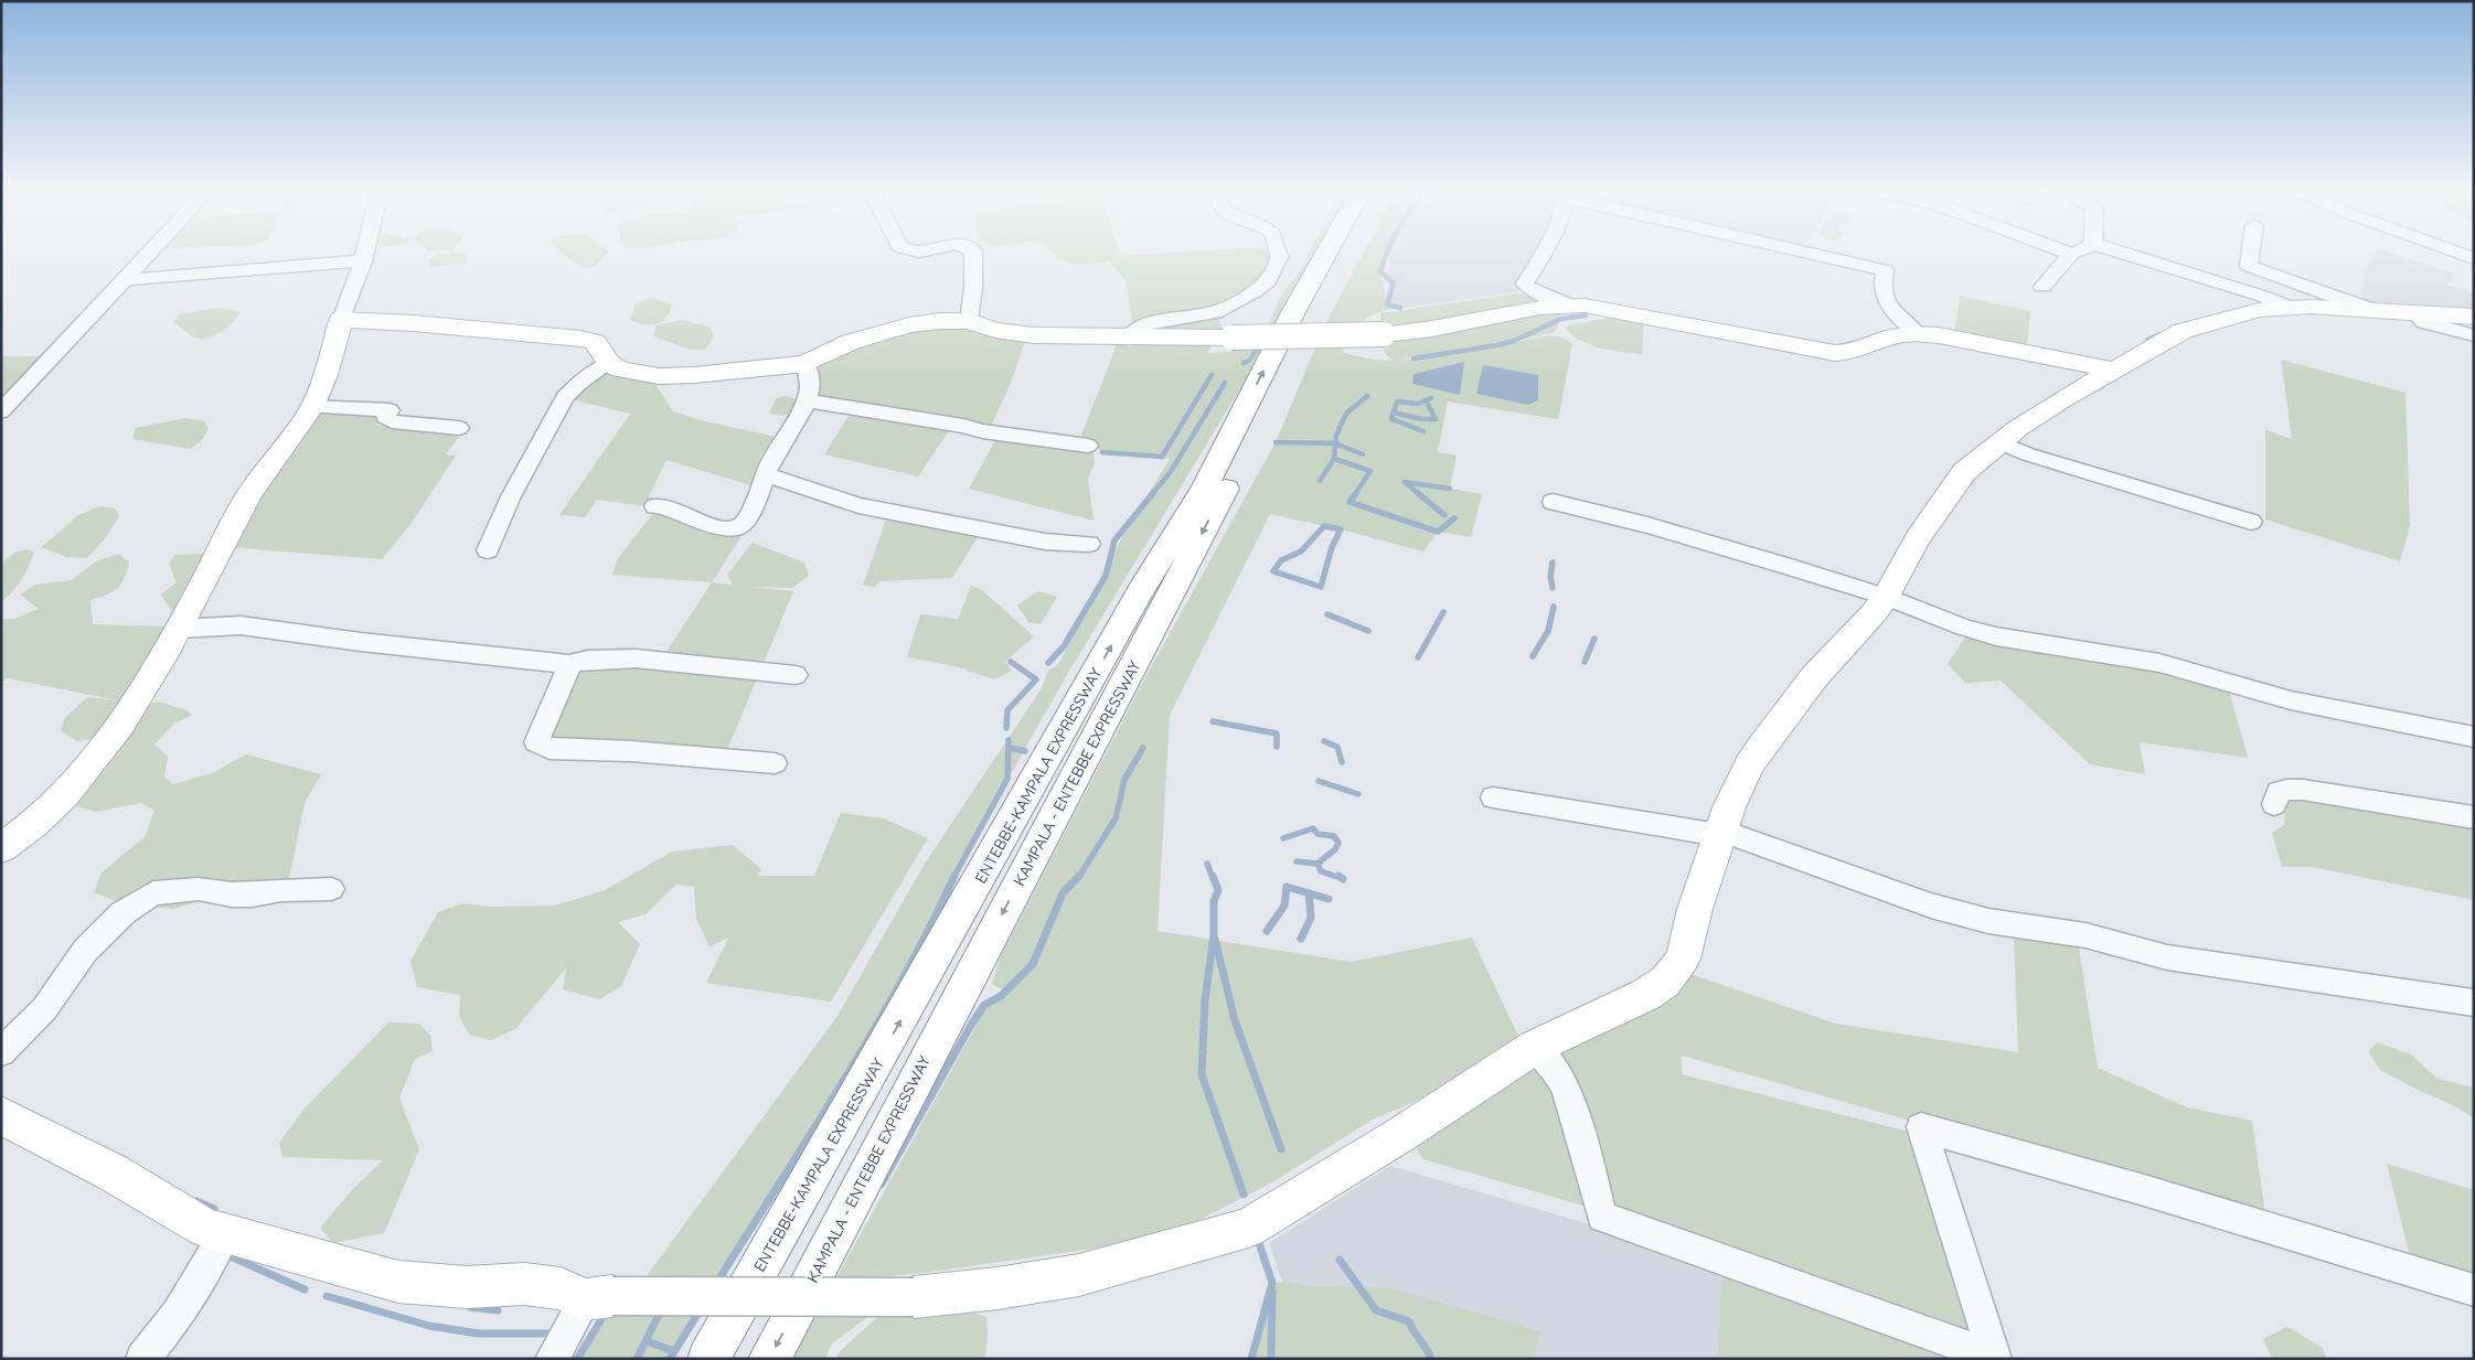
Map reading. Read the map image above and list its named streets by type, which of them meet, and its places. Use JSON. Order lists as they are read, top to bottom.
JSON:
{
  "streets": {
    "main road": ["KAMPALA - ENTEBBE EXPRESSWAY", "ENTEBBE-KAMPALA EXPRESSWAY"]
  },
  "one_way": ["KAMPALA - ENTEBBE EXPRESSWAY", "ENTEBBE-KAMPALA EXPRESSWAY"]
}
